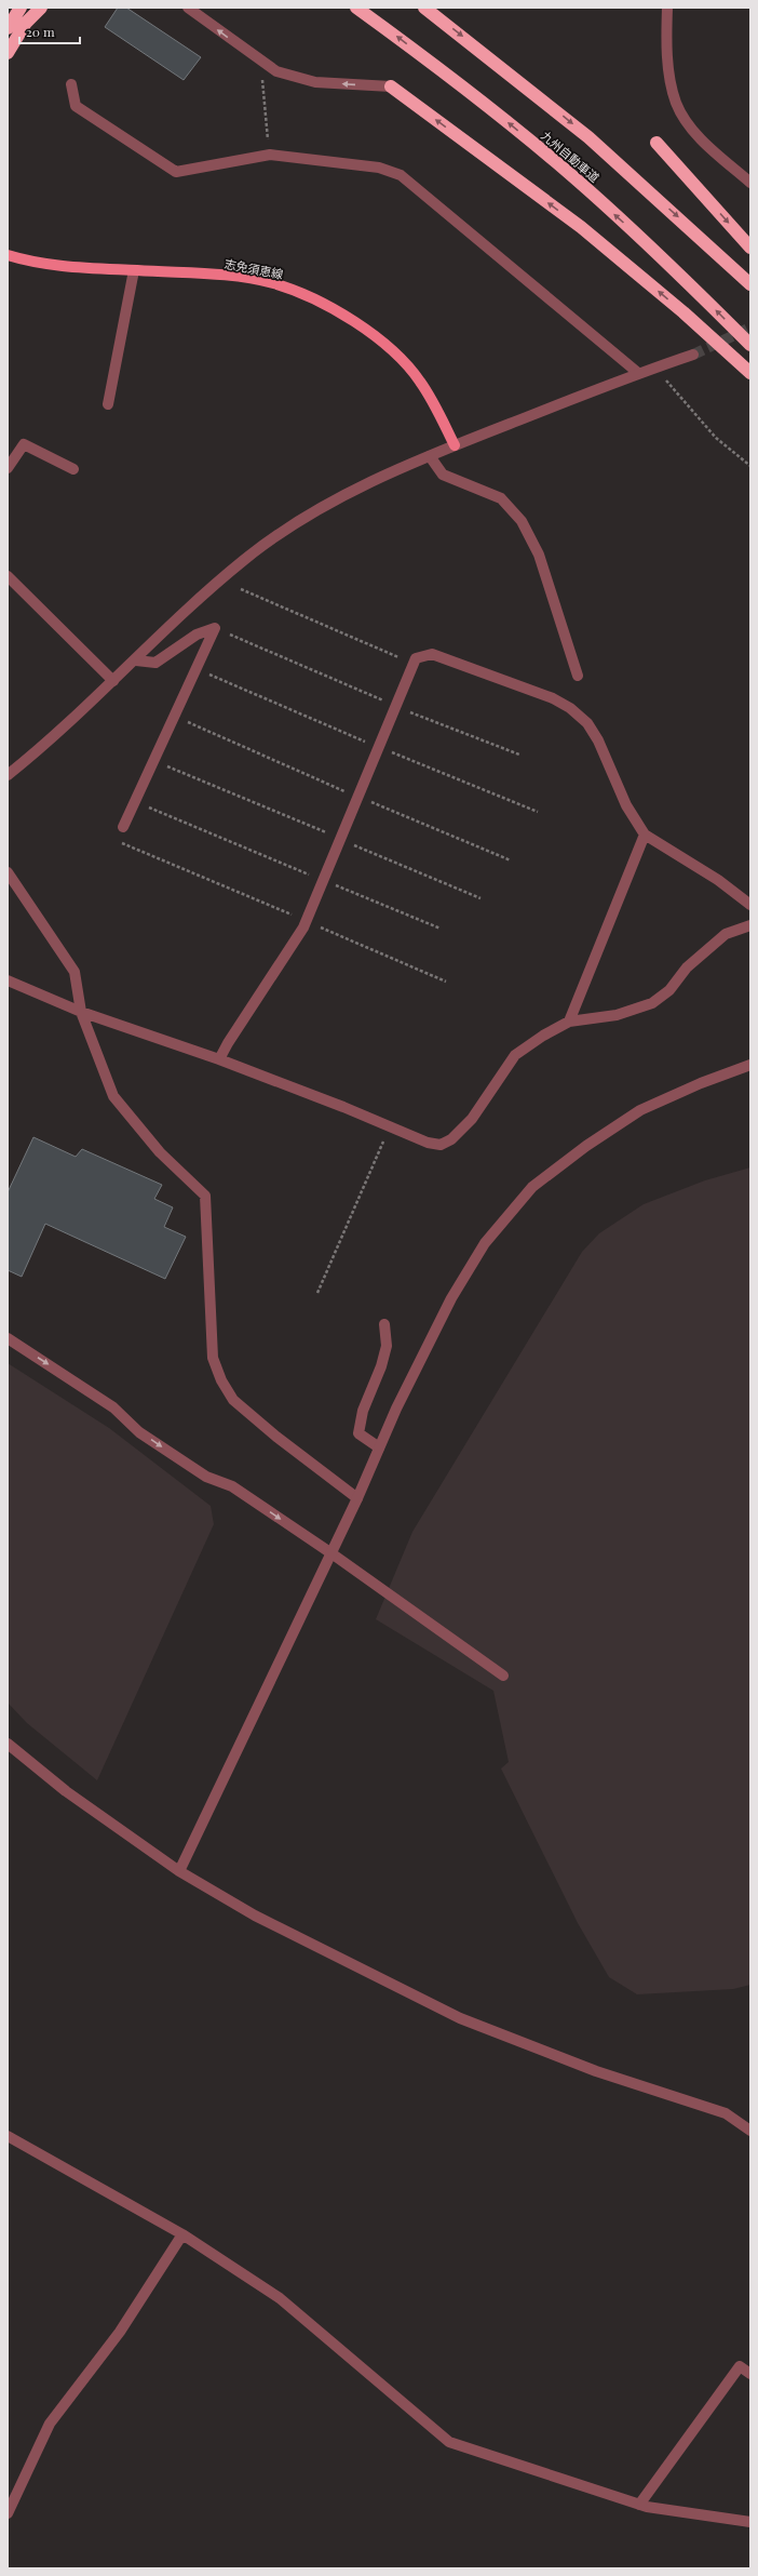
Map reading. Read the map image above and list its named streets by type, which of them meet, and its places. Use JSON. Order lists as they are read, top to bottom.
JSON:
{
  "streets": {
    "highway": ["九州自動車道"],
    "main road": ["志免須恵線"]
  },
  "scale_bar": "20 m"
}
